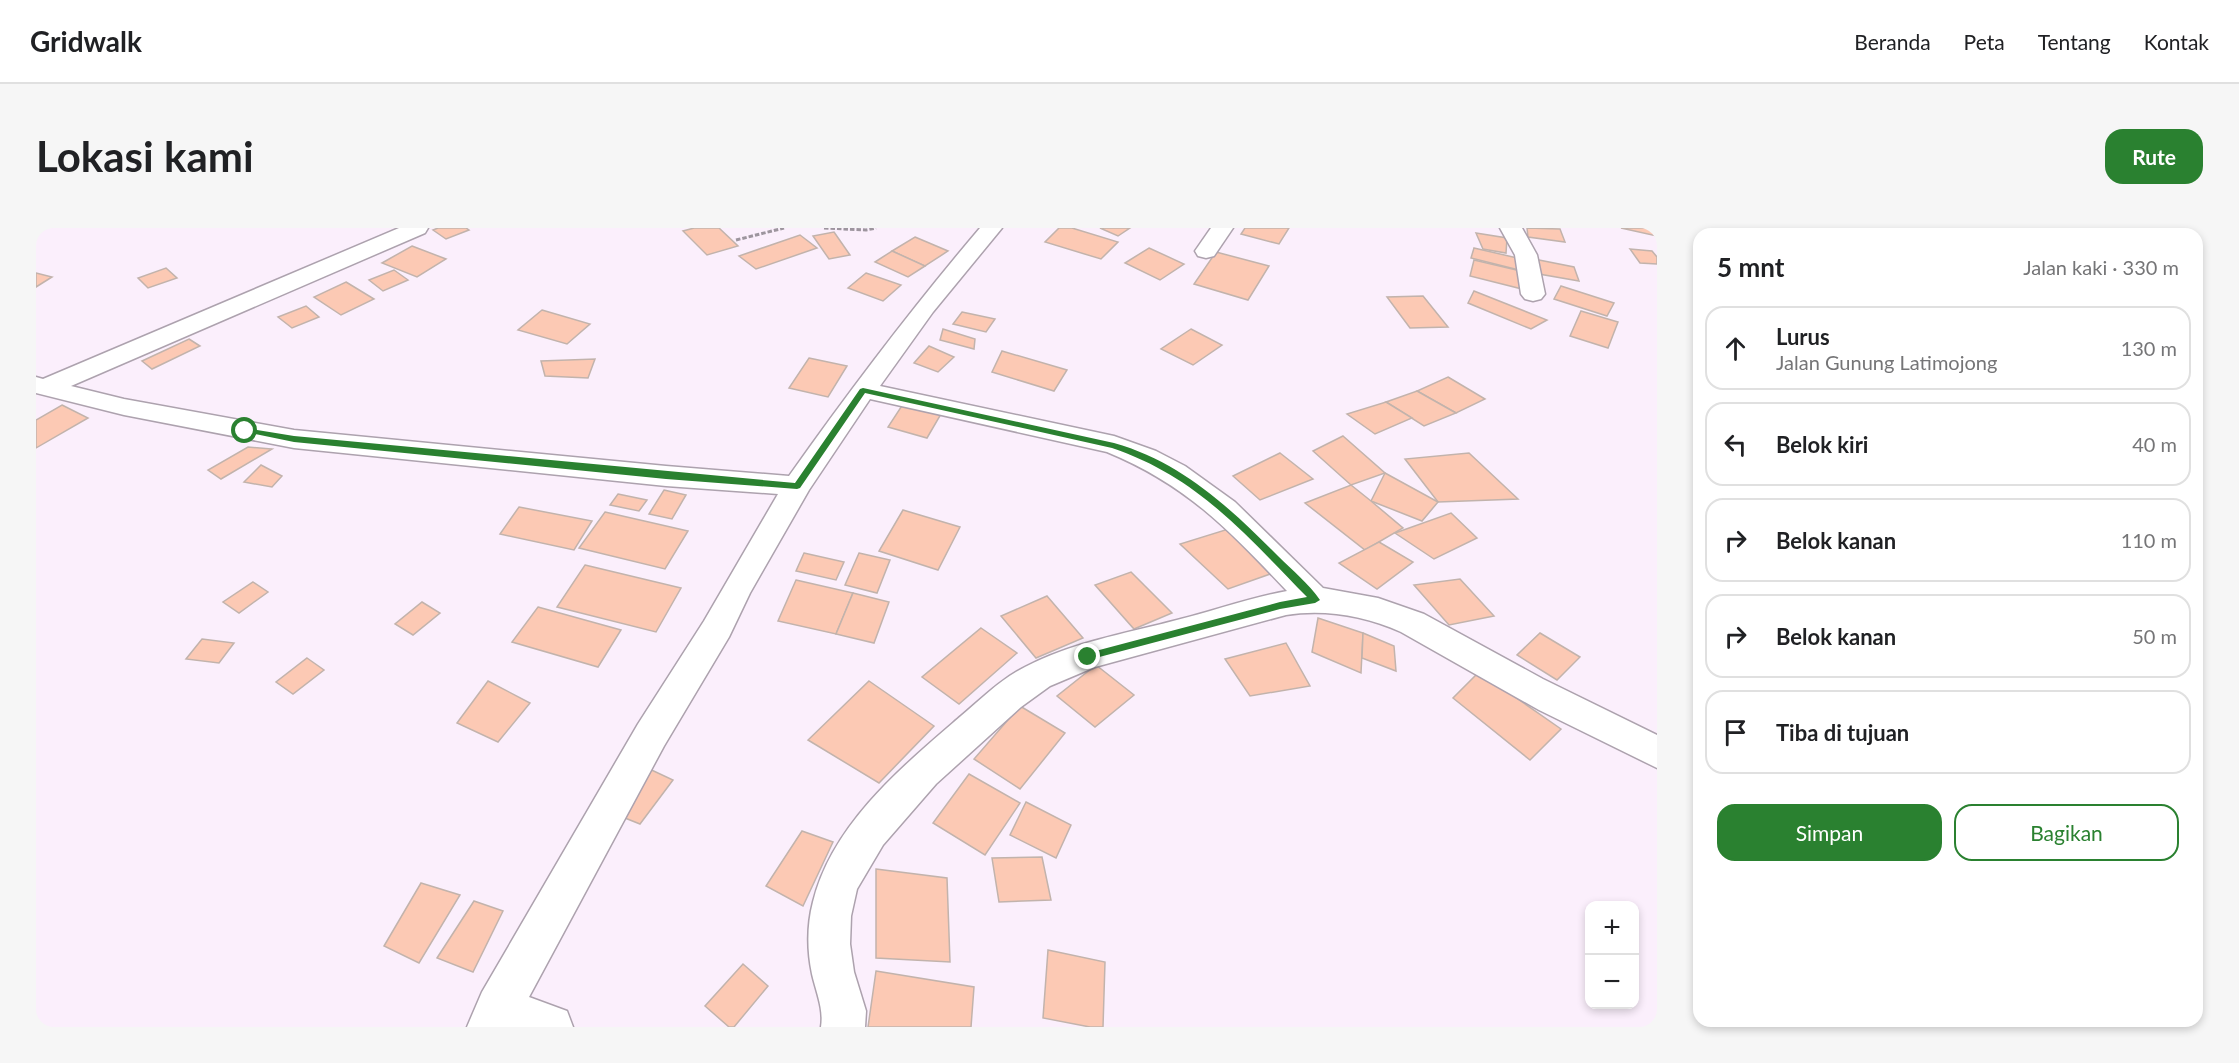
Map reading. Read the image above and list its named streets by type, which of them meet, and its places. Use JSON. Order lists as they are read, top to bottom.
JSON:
{
  "page": {
    "header": "Gridwalk",
    "nav": [
      "Beranda",
      "Peta",
      "Tentang",
      "Kontak"
    ],
    "buttons": [
      "Rute",
      ["Simpan", "Bagikan"]
    ],
    "title": "Lokasi kami",
    "heading": ["5 mnt", "Jalan kaki · 330 m"],
    "list": [
      ["Lurus", "Jalan Gunung Latimojong", "130 m"],
      ["Belok kiri", "40 m"],
      ["Belok kanan", "110 m"],
      ["Belok kanan", "50 m"],
      "Tiba di tujuan"
    ],
    "map_buttons": ["+", "−"]
  }
}
